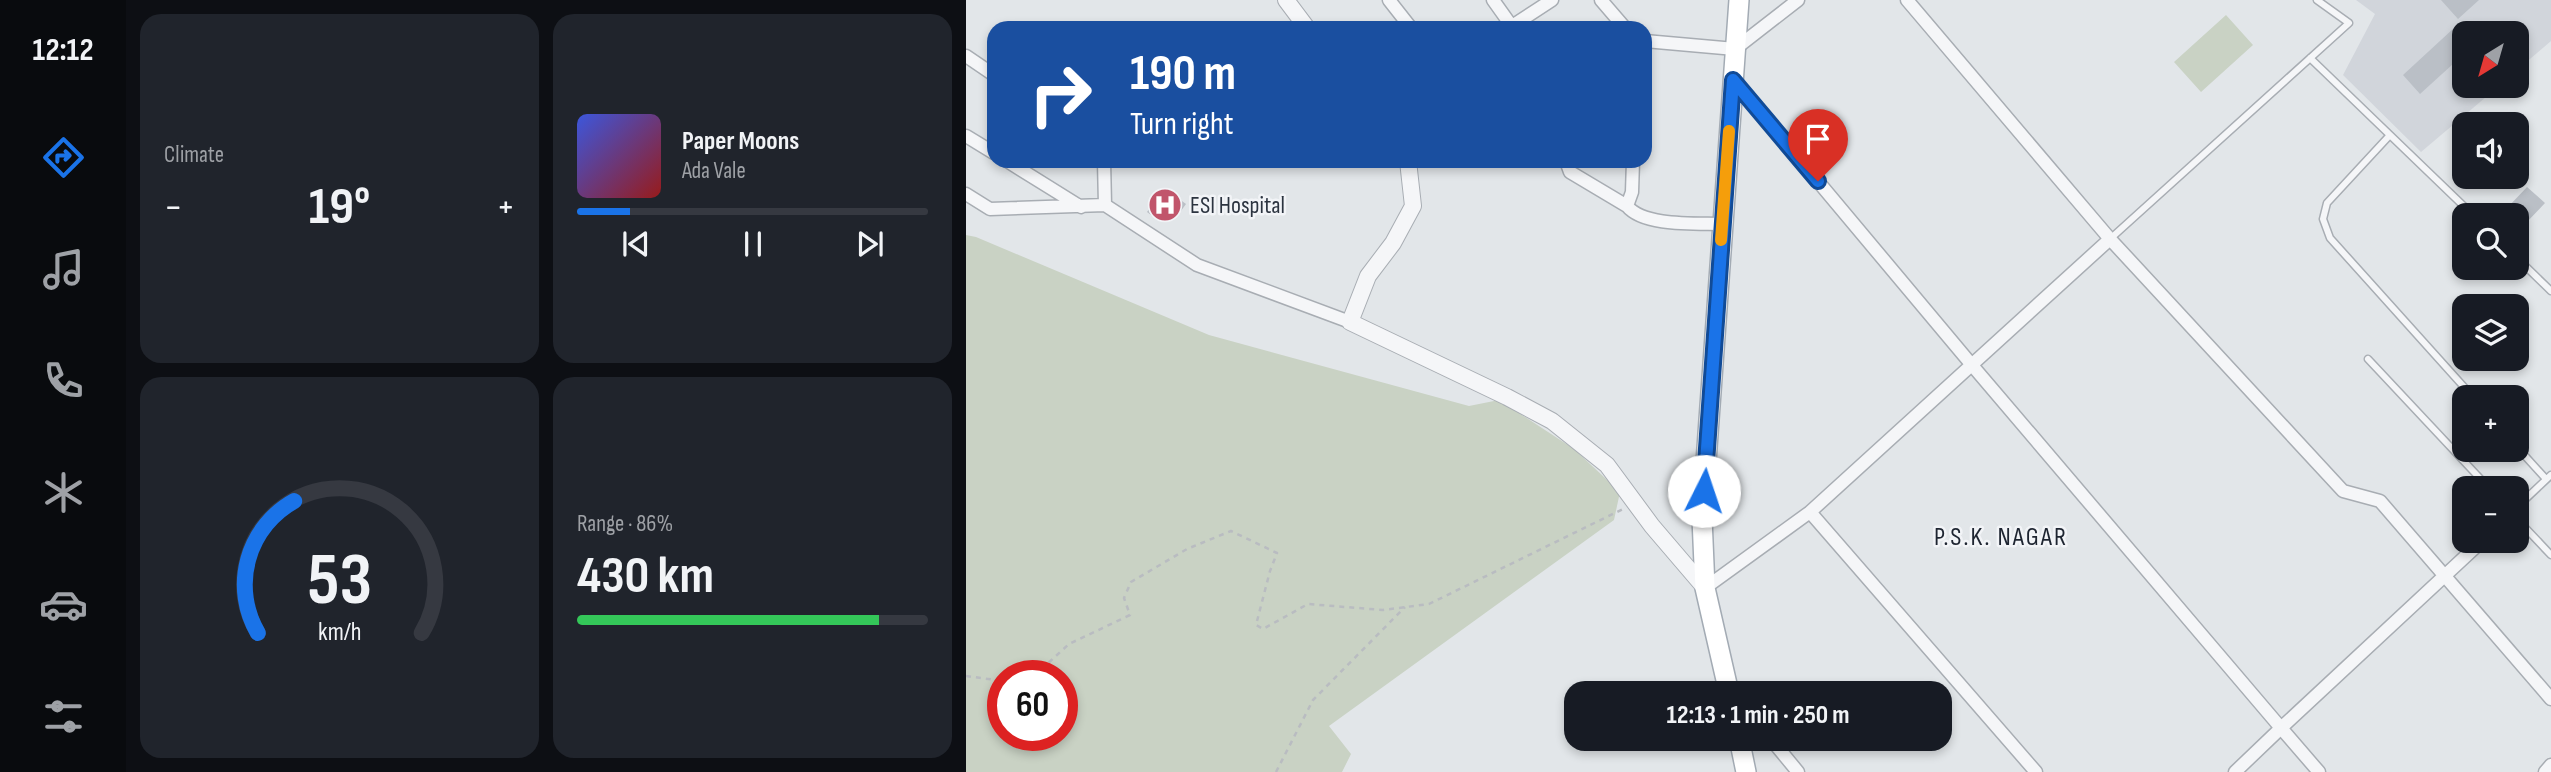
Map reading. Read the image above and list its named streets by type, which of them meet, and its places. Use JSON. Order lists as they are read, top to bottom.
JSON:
{
  "districts": ["P.S.K. NAGAR"],
  "places": {
    "hospital": ["ESI Hospital"]
  },
  "north": "bottom left",
  "page": {
    "tabs": "12:12",
    "tile": [
      "Climate",
      ["Range · 86%", "430 km"]
    ],
    "map_buttons": ["+", "−"],
    "turn": ["190 m", "Turn right"],
    "song": ["Paper Moons", "Ada Vale"],
    "heat": ["−", "19°", "+"],
    "limit": "60",
    "trip": "12:13 · 1 min · 250 m",
    "gauge": ["53", "km/h"]
  }
}
